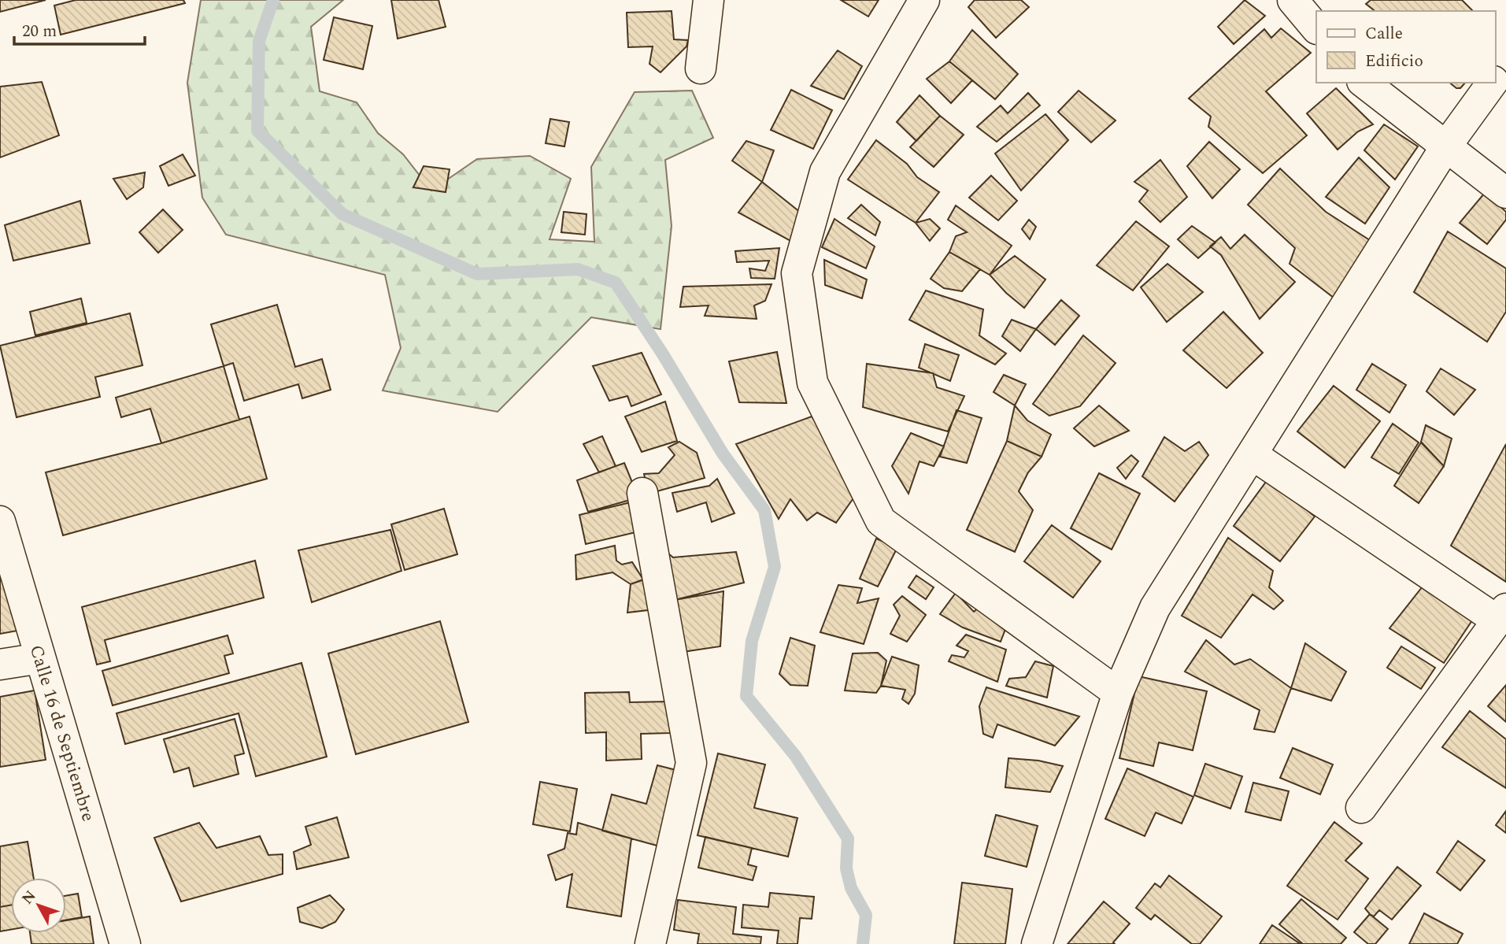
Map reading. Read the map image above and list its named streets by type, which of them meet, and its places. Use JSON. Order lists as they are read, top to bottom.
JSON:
{
  "streets": {
    "street": ["Calle 16 de Septiembre"]
  },
  "legend": ["Calle", "Edificio"],
  "scale_bar": "20 m",
  "north": "top left"
}
